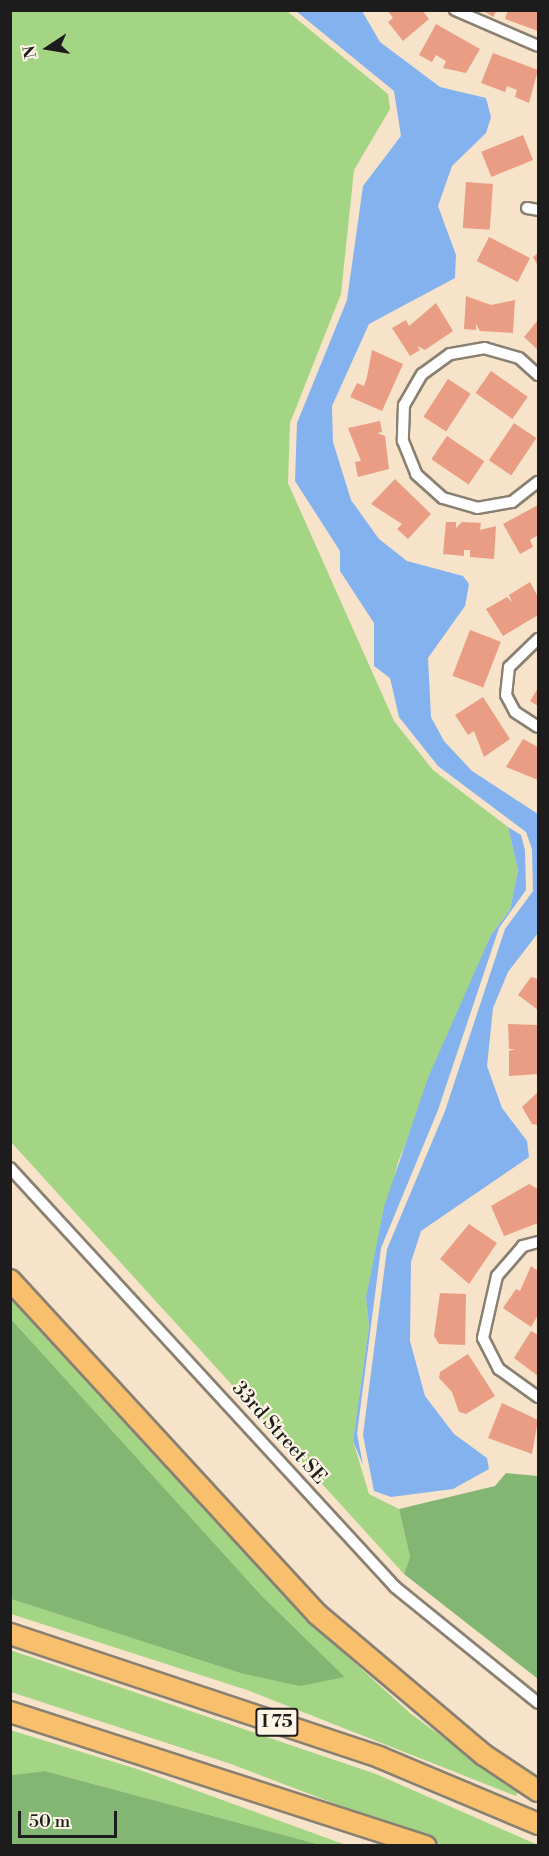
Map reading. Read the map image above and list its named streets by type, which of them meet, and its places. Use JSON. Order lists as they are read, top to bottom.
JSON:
{
  "streets": {
    "highway": ["I 75"],
    "street": ["33rd Street SE"]
  },
  "scale_bar": "50 m",
  "north": "left"
}
